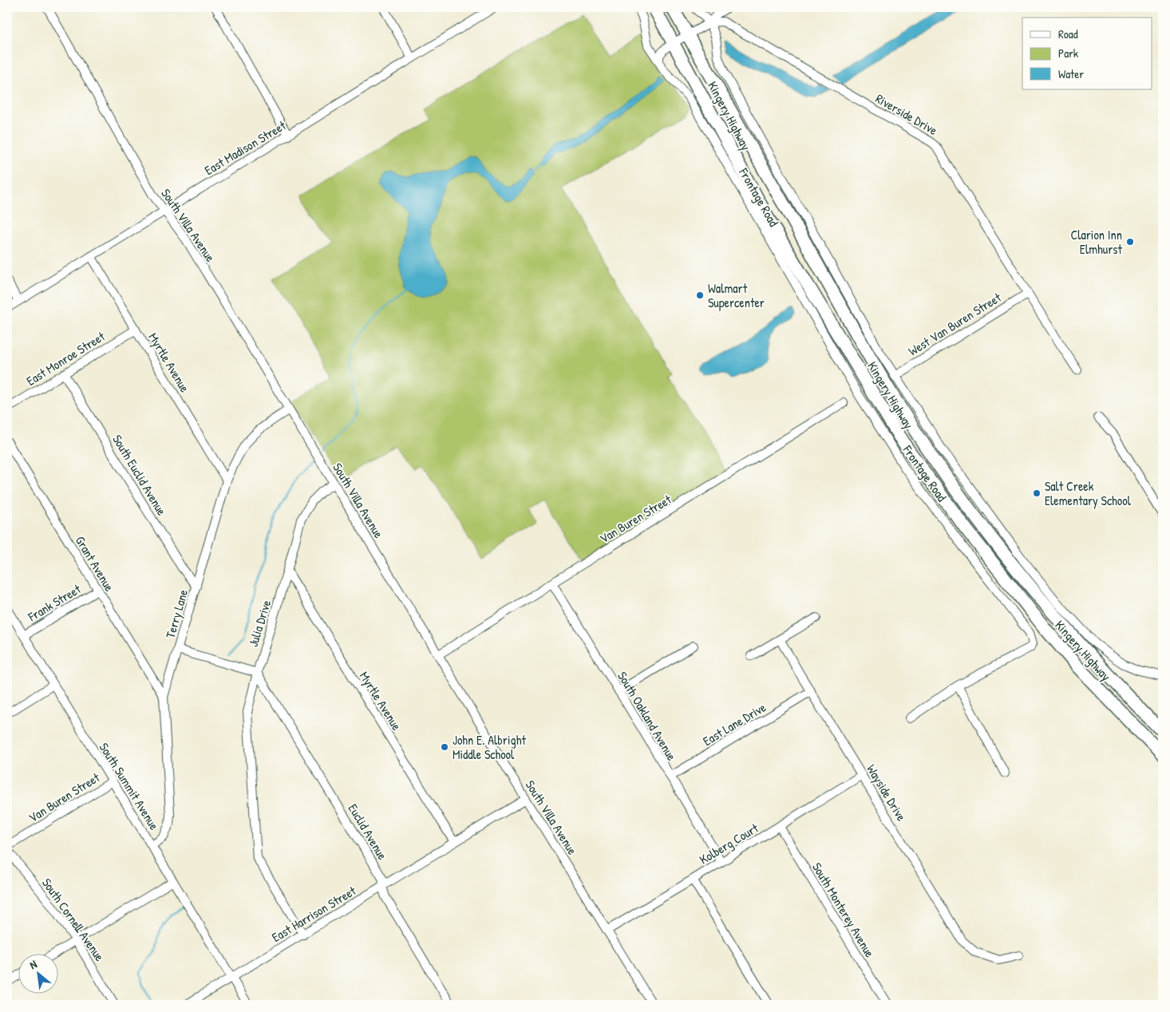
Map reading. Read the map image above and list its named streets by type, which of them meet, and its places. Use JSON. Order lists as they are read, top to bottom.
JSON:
{
  "streets": {
    "highway": ["Kingery Highway"],
    "street": [
      "Riverside Drive",
      "East Madison Street",
      "Frontage Road",
      "South Villa Avenue",
      "West Van Buren Street",
      "East Monroe Street",
      "Myrtle Avenue",
      "South Euclid Avenue",
      "Van Buren Street",
      "Grant Avenue",
      "Frank Street",
      "Terry Lane",
      "Julia Drive",
      "South Oakland Avenue",
      "East Lane Drive",
      "South Summit Avenue",
      "Wayside Drive",
      "Euclid Avenue",
      "Kolberg Court",
      "South Monterey Avenue",
      "East Harrison Street",
      "South Cornell Avenue"
    ]
  },
  "crossings": [
    ["Riverside Drive", "West Van Buren Street"],
    ["East Madison Street", "South Villa Avenue"],
    ["East Madison Street", "Myrtle Avenue"],
    ["South Villa Avenue", "Van Buren Street"],
    ["South Villa Avenue", "Terry Lane"],
    ["South Villa Avenue", "Julia Drive"],
    ["South Villa Avenue", "Kolberg Court"],
    ["South Villa Avenue", "East Harrison Street"],
    ["East Monroe Street", "Myrtle Avenue"],
    ["East Monroe Street", "South Euclid Avenue"],
    ["Myrtle Avenue", "Terry Lane"],
    ["Myrtle Avenue", "Julia Drive"],
    ["Myrtle Avenue", "East Harrison Street"],
    ["South Euclid Avenue", "Terry Lane"],
    ["Van Buren Street", "South Oakland Avenue"],
    ["Van Buren Street", "South Summit Avenue"],
    ["Grant Avenue", "Frank Street"],
    ["Grant Avenue", "Terry Lane"],
    ["Frank Street", "South Summit Avenue"],
    ["Terry Lane", "South Summit Avenue"],
    ["Julia Drive", "Euclid Avenue"],
    ["Julia Drive", "East Harrison Street"],
    ["South Oakland Avenue", "East Lane Drive"],
    ["South Oakland Avenue", "Kolberg Court"],
    ["East Lane Drive", "Wayside Drive"],
    ["South Summit Avenue", "East Harrison Street"],
    ["Wayside Drive", "Kolberg Court"],
    ["Euclid Avenue", "East Harrison Street"],
    ["Kolberg Court", "South Monterey Avenue"]
  ],
  "places": [
    "Clarion Inn Elmhurst",
    "Walmart Supercenter",
    "Salt Creek Elementary School",
    "John E. Albright Middle School"
  ],
  "legend": ["Road", "Park", "Water"],
  "north": "top left"
}
